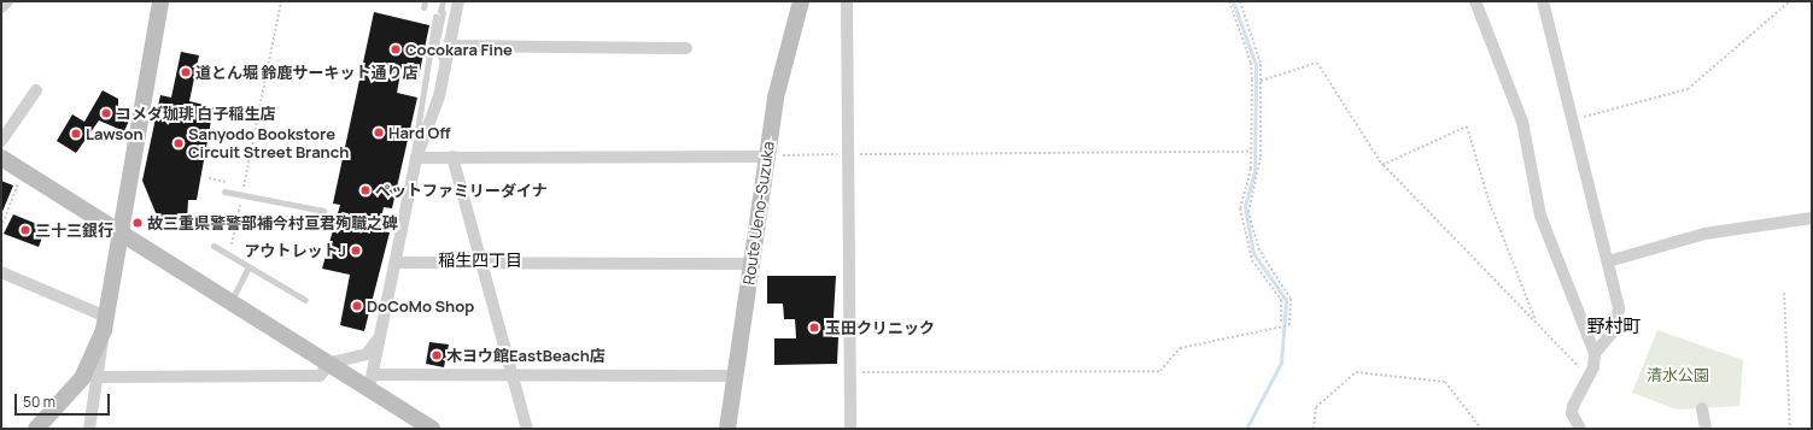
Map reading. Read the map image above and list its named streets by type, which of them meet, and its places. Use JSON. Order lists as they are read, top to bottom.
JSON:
{
  "streets": {
    "street": ["Route Ueno-Suzuka"]
  },
  "districts": ["稲生四丁目", "野村町"],
  "parks": ["清水公園"],
  "places": [
    "Cocokara Fine",
    "道とん堀 鈴鹿サーキット通り店",
    "コメダ珈琲 白子稲生店",
    "Hard Off",
    "Lawson",
    "Sanyodo Bookstore Circuit Street Branch",
    "ペットファミリーダイナ",
    "故三重県警警部補今村亘君殉職之碑",
    "三十三銀行",
    "アウトレットJ",
    "DoCoMo Shop",
    "玉田クリニック",
    "木ヨウ館EastBeach店"
  ],
  "scale_bar": "50 m"
}
